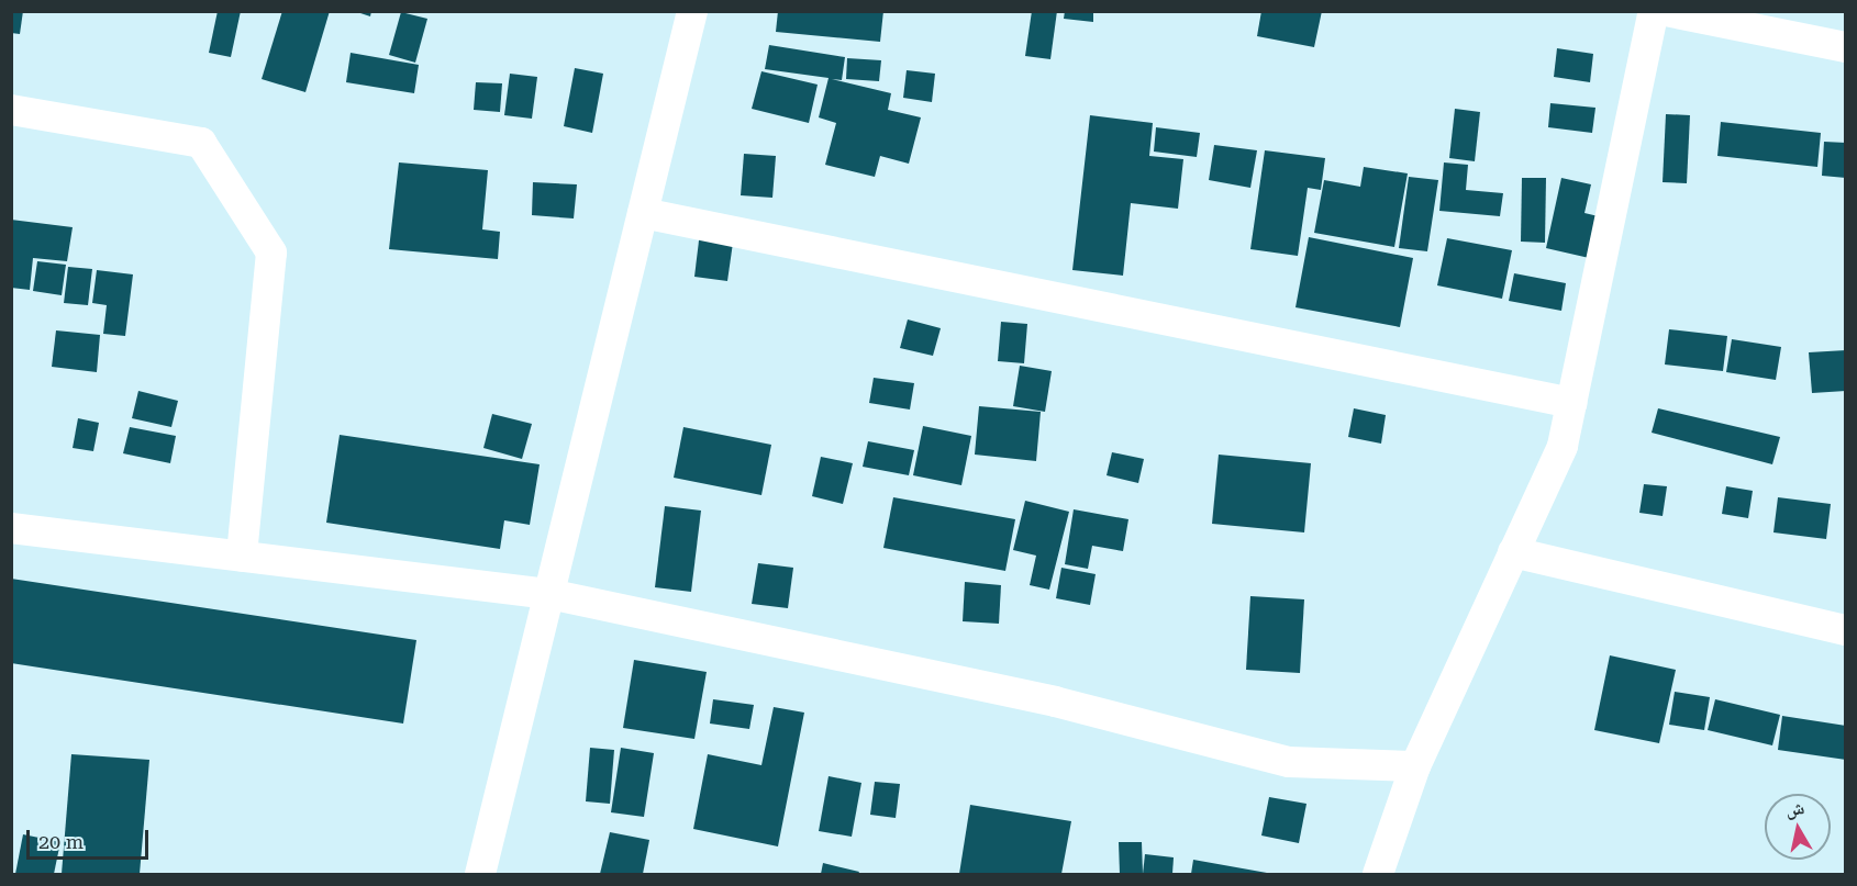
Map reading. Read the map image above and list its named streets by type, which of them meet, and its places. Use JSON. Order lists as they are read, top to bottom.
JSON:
{
  "scale_bar": "20 m",
  "north": "top"
}
